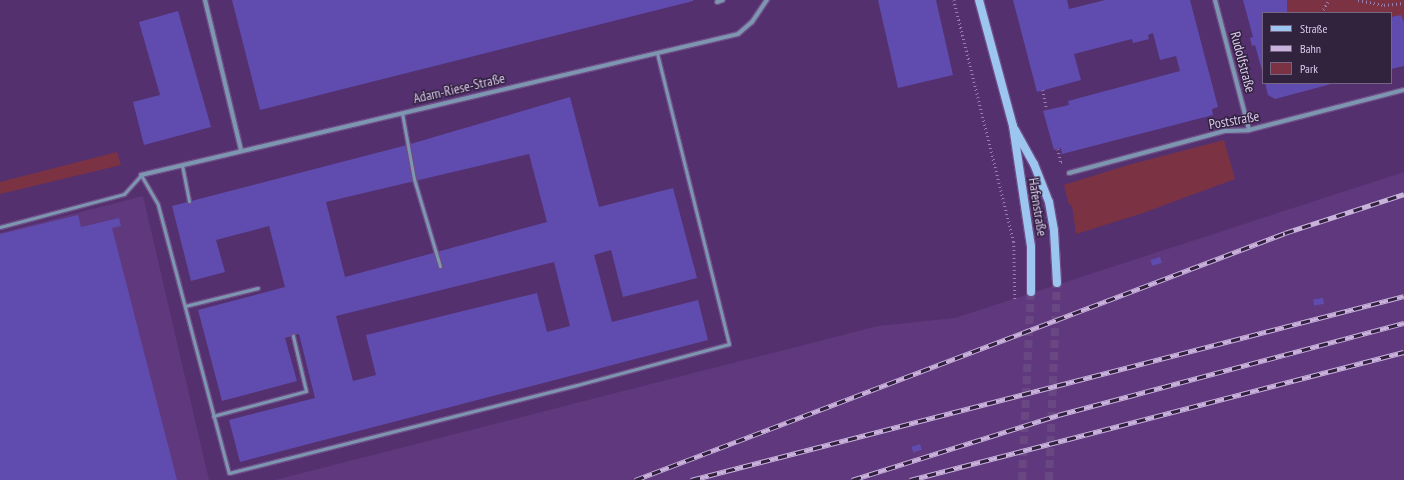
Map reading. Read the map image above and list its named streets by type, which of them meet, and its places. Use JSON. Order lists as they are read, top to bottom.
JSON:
{
  "streets": {
    "street": [
      "Rudolfstraße",
      "Adam-Riese-Straße",
      "Poststraße",
      "Hafenstraße"
    ]
  },
  "crossings": [
    ["Rudolfstraße", "Poststraße"]
  ],
  "legend": ["Straße", "Bahn", "Park"]
}
